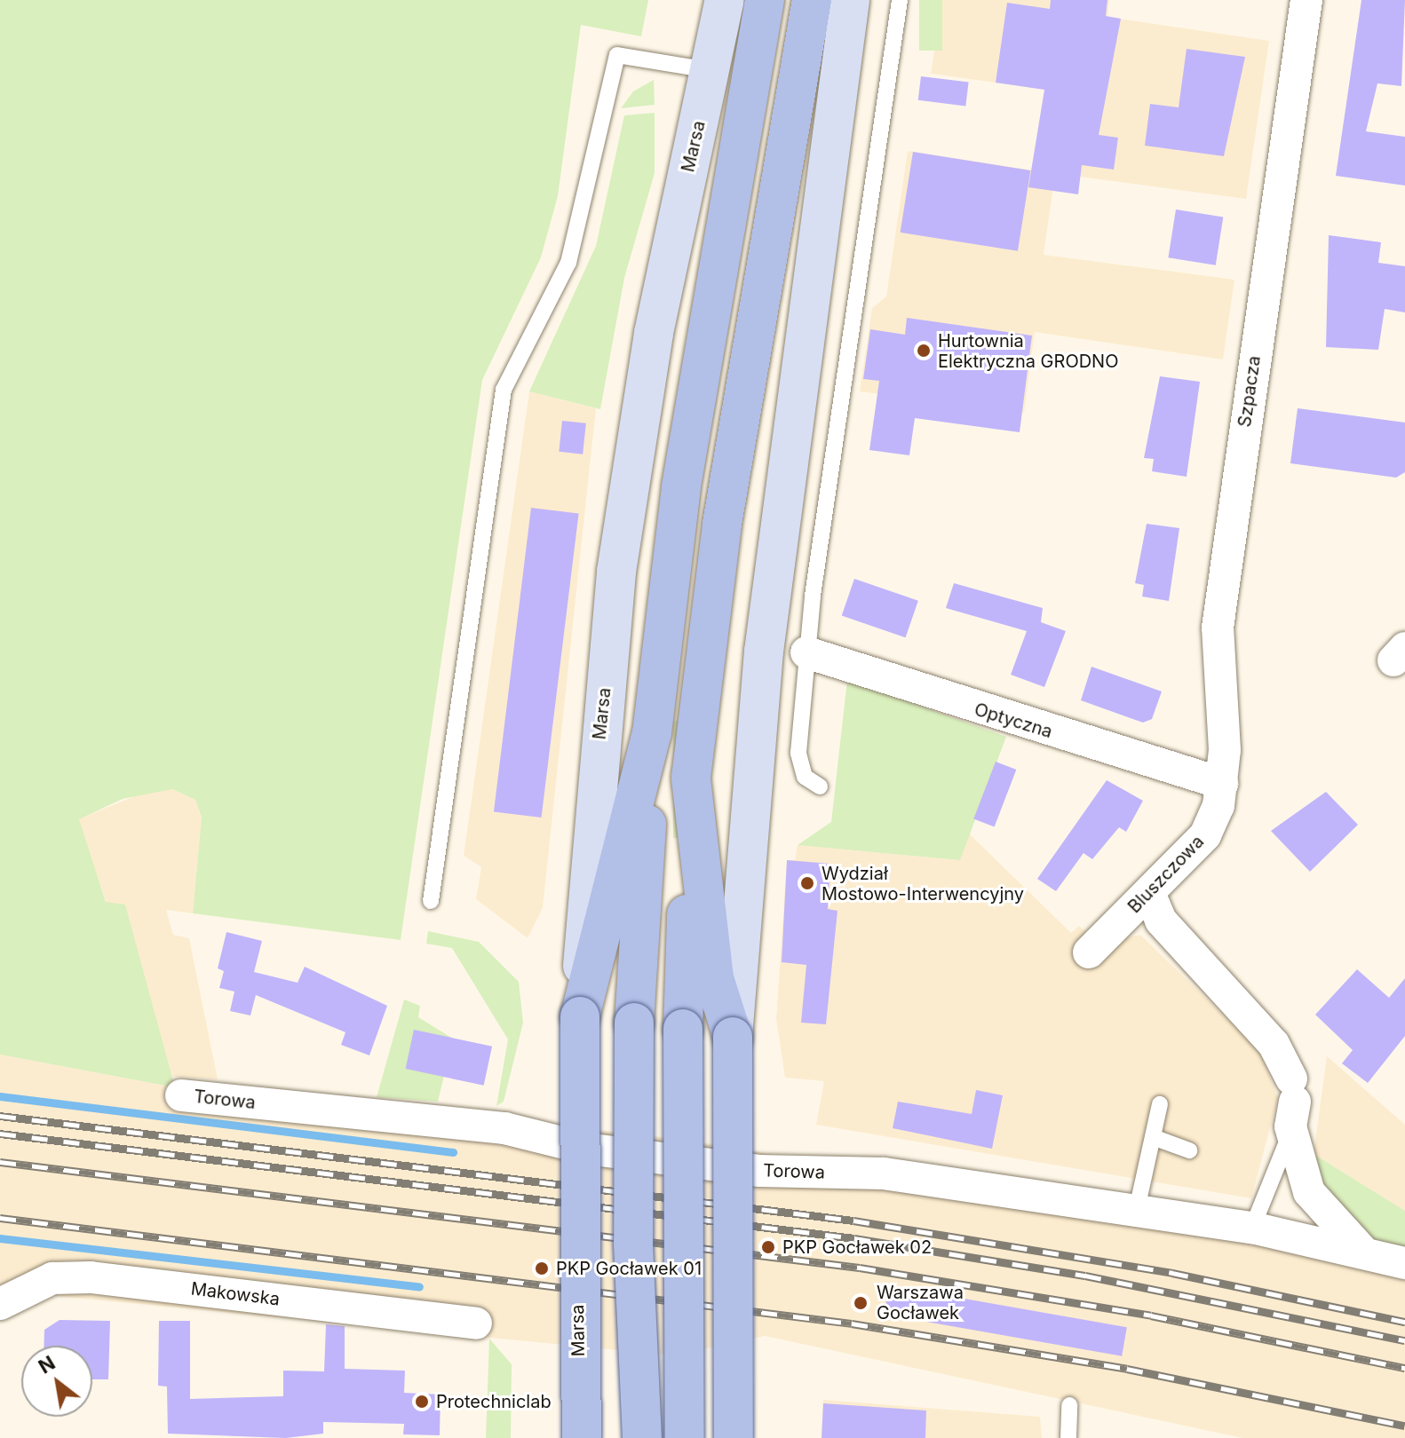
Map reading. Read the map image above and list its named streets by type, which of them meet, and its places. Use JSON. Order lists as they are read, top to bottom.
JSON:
{
  "streets": {
    "main road": ["Marsa"],
    "street": [
      "Szpacza",
      "Optyczna",
      "Bluszczowa",
      "Torowa",
      "Makowska"
    ]
  },
  "crossings": [
    ["Szpacza", "Optyczna"],
    ["Szpacza", "Bluszczowa"],
    ["Optyczna", "Bluszczowa"]
  ],
  "places": [
    "Hurtownia Elektryczna GRODNO",
    "Wydział Mostowo-Interwencyjny",
    "PKP Gocławek 02",
    "PKP Gocławek 01",
    "Warszawa Gocławek",
    "Protechniclab"
  ],
  "north": "top left"
}
